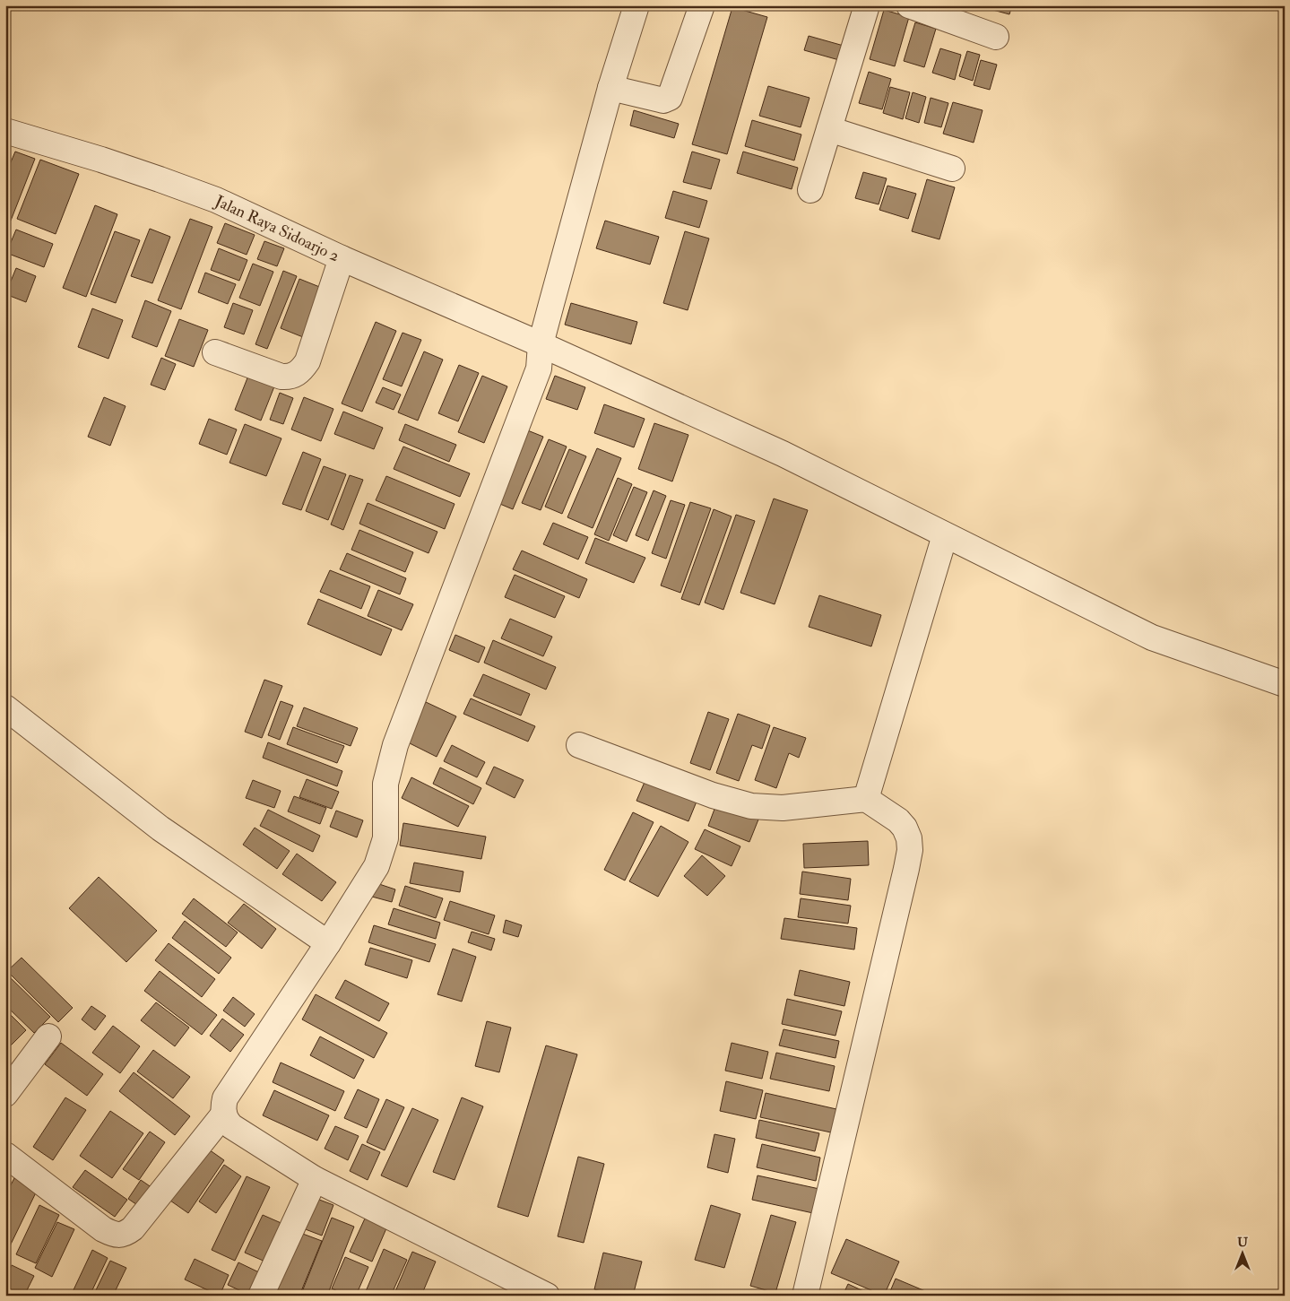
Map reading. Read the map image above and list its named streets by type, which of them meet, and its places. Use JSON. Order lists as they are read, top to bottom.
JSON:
{
  "streets": {
    "street": ["Jalan Raya Sidoarjo 2"]
  },
  "north": "top"
}
